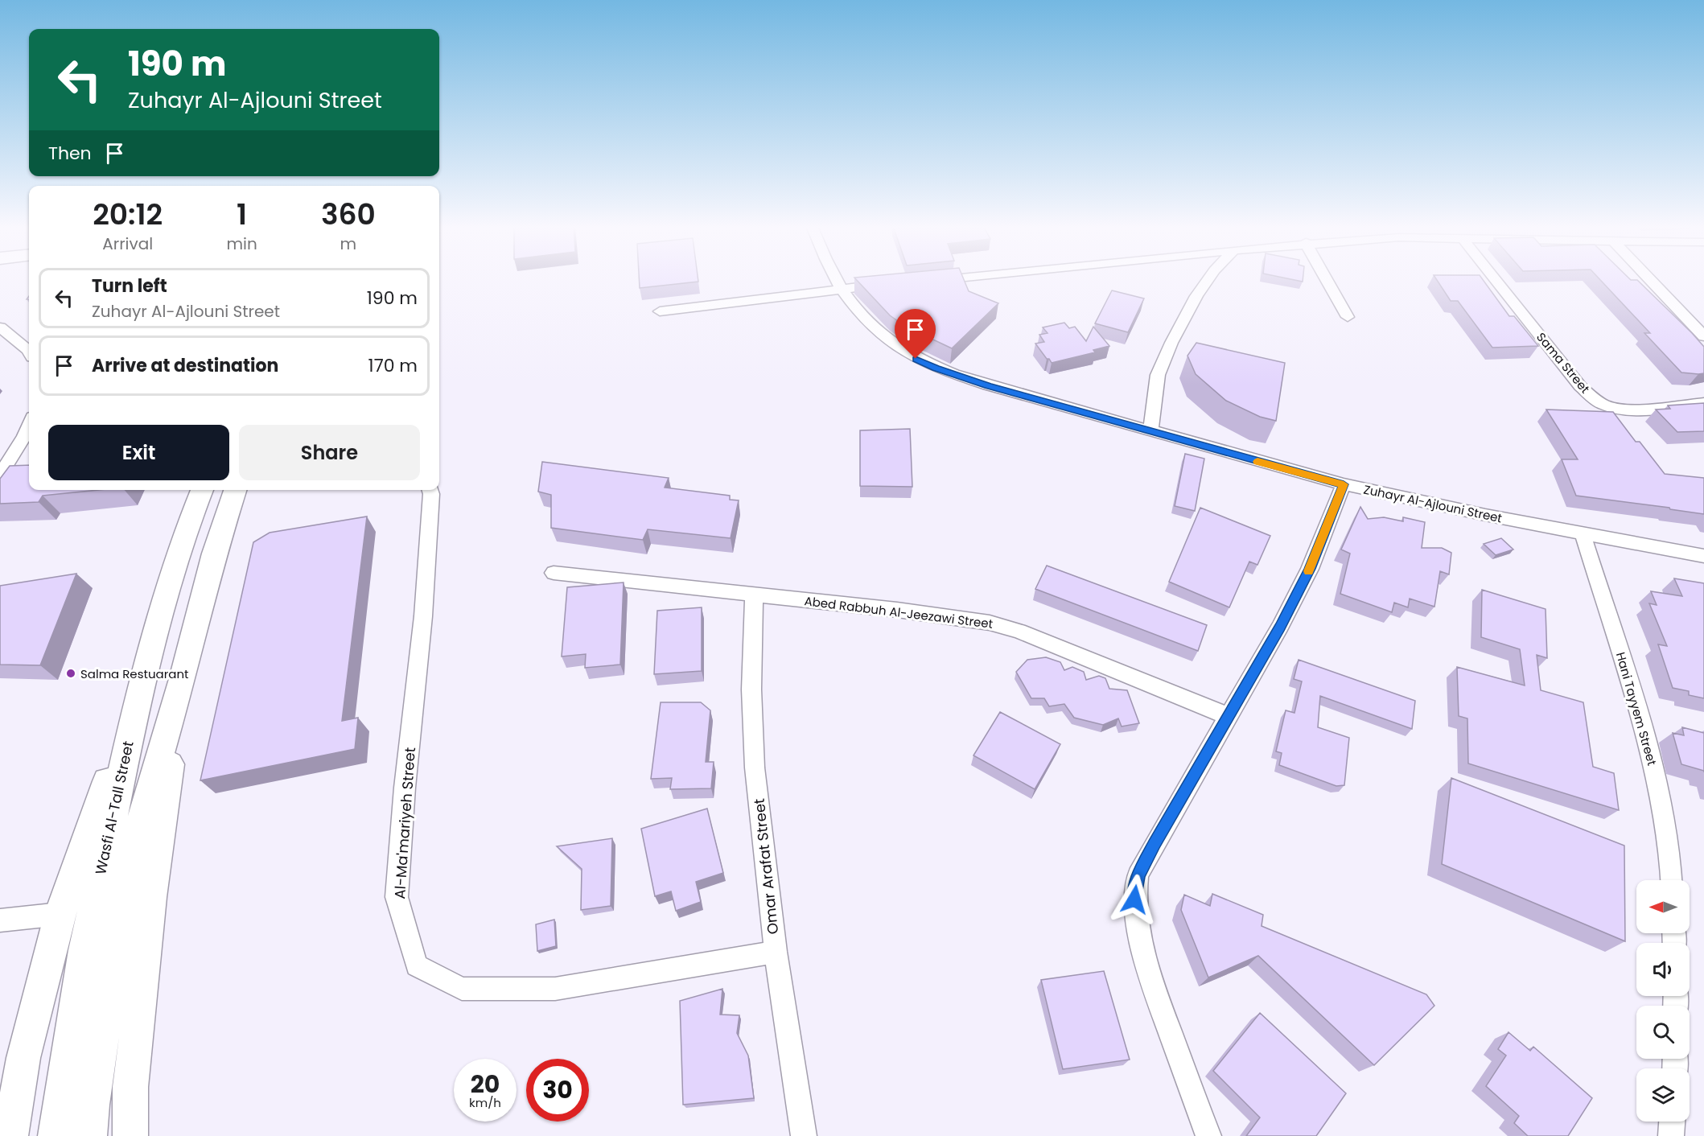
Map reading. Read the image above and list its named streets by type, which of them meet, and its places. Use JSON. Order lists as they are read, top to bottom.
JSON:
{
  "streets": {
    "main road": ["Wasfi Al-Tall Street"],
    "street": [
      "Sama Street",
      "Zuhayr Al-Ajlouni Street",
      "Abed Rabbuh Al-Jeezawi Street",
      "Hani Tayyem Street",
      "Al-Ma'mariyeh Street",
      "Omar Arafat Street"
    ]
  },
  "crossings": [
    ["Zuhayr Al-Ajlouni Street", "Hani Tayyem Street"],
    ["Abed Rabbuh Al-Jeezawi Street", "Omar Arafat Street"],
    ["Al-Ma'mariyeh Street", "Omar Arafat Street"]
  ],
  "places": ["Salma Restuarant"],
  "north": "left",
  "page": {
    "turn": ["190 m", "Zuhayr Al-Ajlouni Street"],
    "then": "Then",
    "eta": [
      "20:12",
      "Arrival",
      "1",
      "min",
      "360",
      "m"
    ],
    "list": [
      {
        "name": "Turn left",
        "note": "Zuhayr Al-Ajlouni Street",
        "value": "190 m"
      },
      {
        "name": "Arrive at destination",
        "value": "170 m"
      }
    ],
    "buttons": ["Exit", "Share"],
    "speed": "20 km/h",
    "limit": "30"
  }
}
